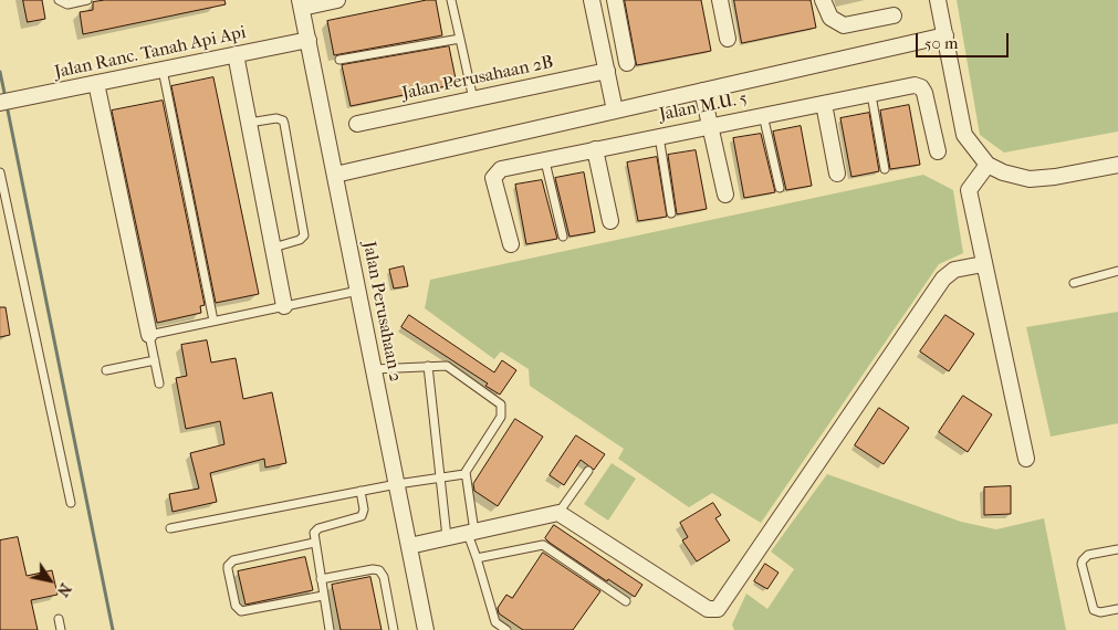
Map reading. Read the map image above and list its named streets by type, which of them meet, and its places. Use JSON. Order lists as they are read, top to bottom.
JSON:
{
  "streets": {
    "street": [
      "Jalan Ranc. Tanah Api Api",
      "Jalan Perusahaan 2B",
      "Jalan M.U. 5",
      "Jalan Perusahaan 2"
    ]
  },
  "crossings": [
    ["Jalan Ranc. Tanah Api Api", "Jalan Perusahaan 2"]
  ],
  "scale_bar": "50 m",
  "north": "bottom right"
}
